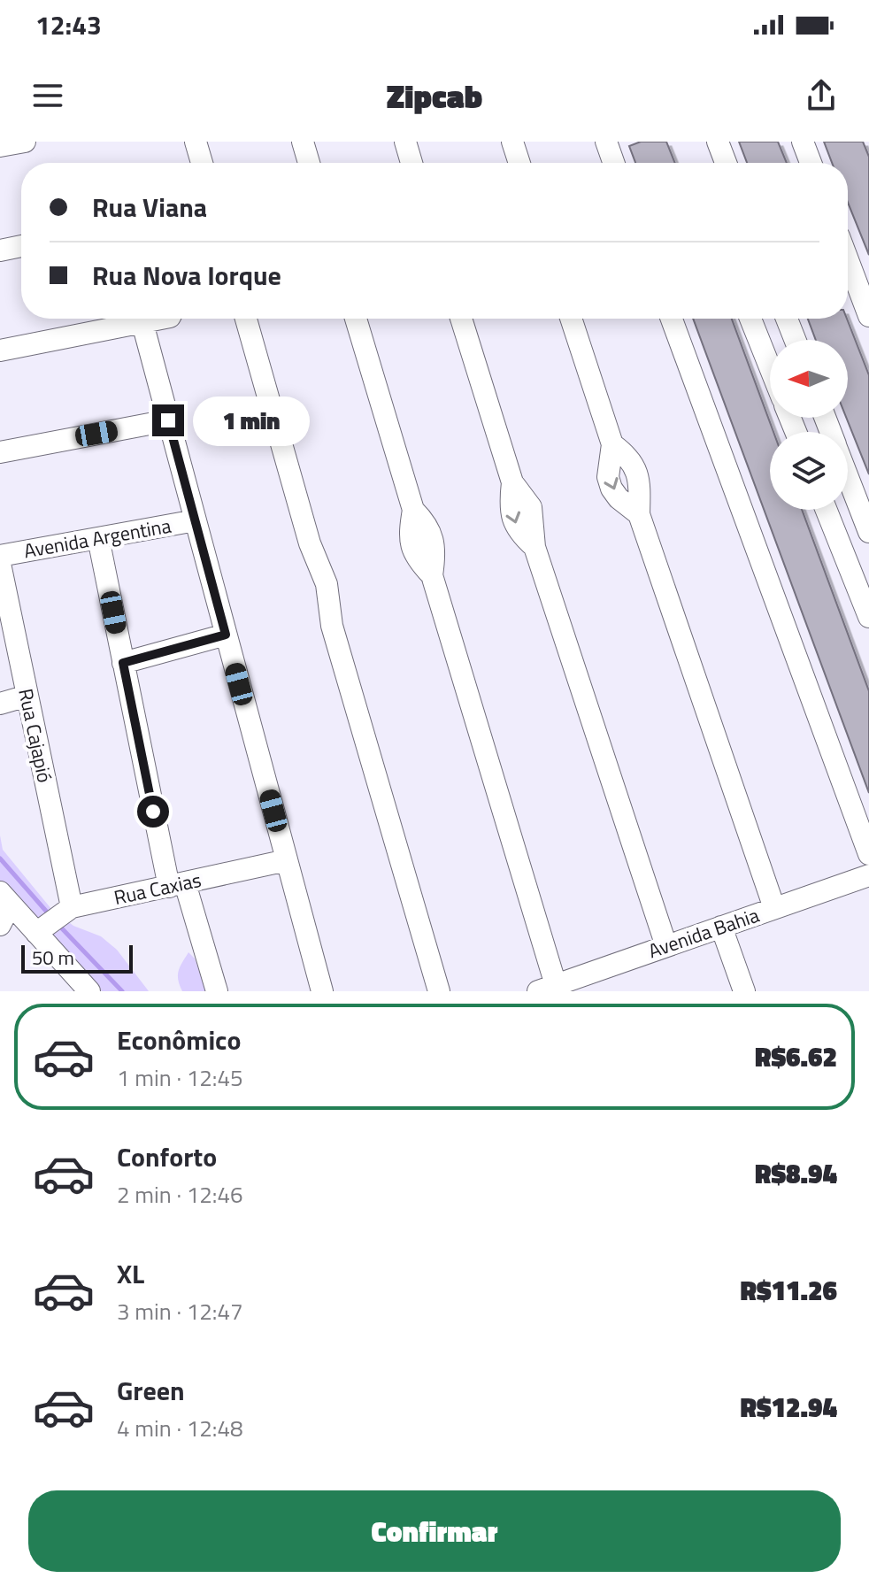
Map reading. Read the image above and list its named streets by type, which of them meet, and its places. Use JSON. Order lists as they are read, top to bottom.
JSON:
{
  "streets": {
    "street": [
      "Avenida Argentina",
      "Rua Cajapió",
      "Rua Caxias",
      "Avenida Bahia"
    ]
  },
  "crossings": [
    ["Rua Cajapió", "Rua Caxias"]
  ],
  "scale_bar": "50 m",
  "north": "left",
  "page": {
    "status": "12:43",
    "header": "Zipcab",
    "banner": ["Rua Viana", "Rua Nova Iorque"],
    "bubble": "1 min",
    "scale": "50 m",
    "list": [
      {
        "name": "Econômico",
        "note": "1 min · 12:45",
        "value": "R$6.62"
      },
      {
        "name": "Conforto",
        "note": "2 min · 12:46",
        "value": "R$8.94"
      },
      {
        "name": "XL",
        "note": "3 min · 12:47",
        "value": "R$11.26"
      },
      {
        "name": "Green",
        "note": "4 min · 12:48",
        "value": "R$12.94"
      }
    ],
    "buttons": "Confirmar"
  }
}
